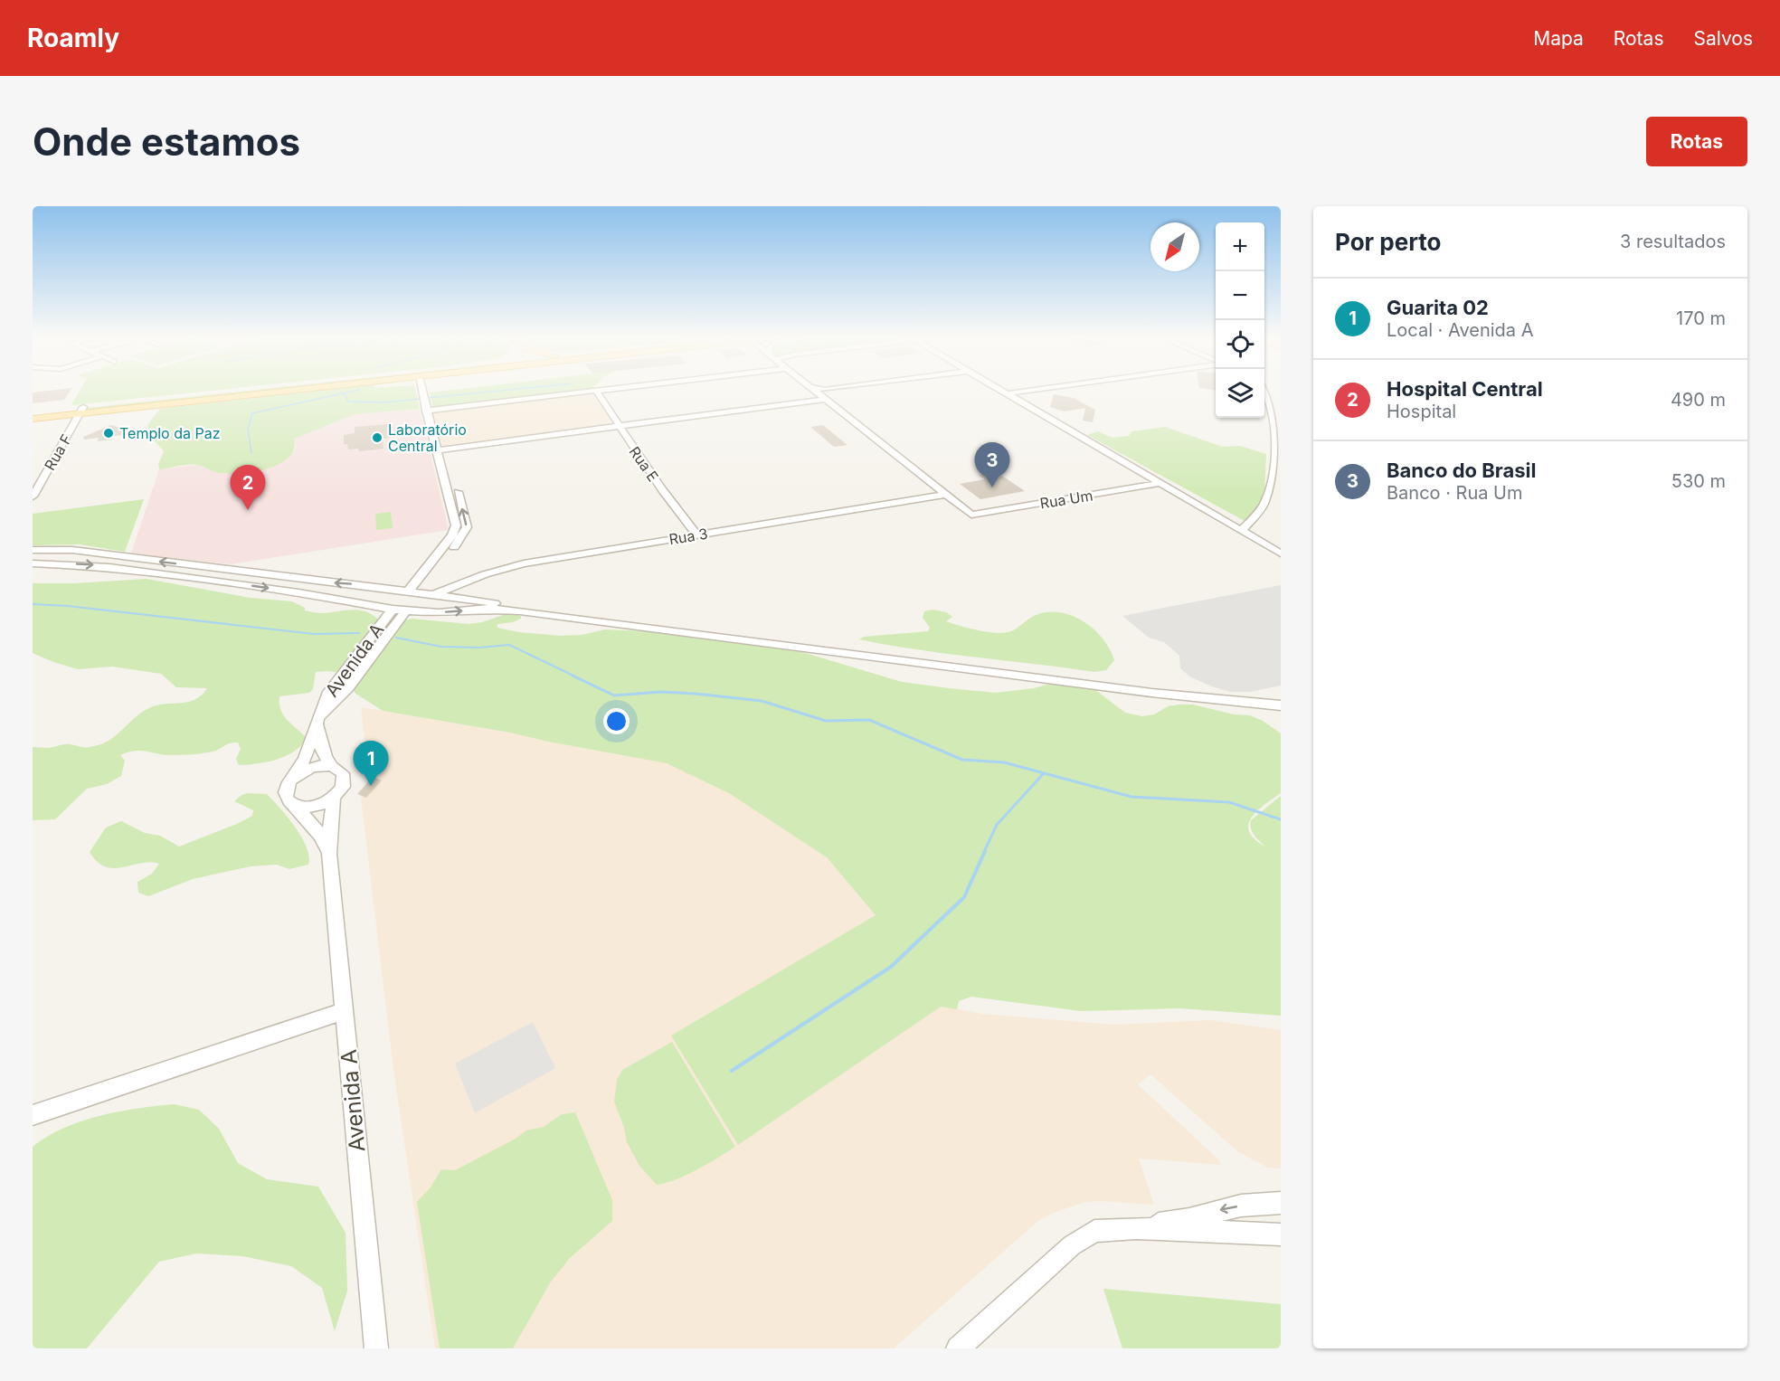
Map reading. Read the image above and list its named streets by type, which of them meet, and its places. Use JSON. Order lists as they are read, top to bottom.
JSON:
{
  "streets": {
    "street": [
      "Rua F",
      "Rua E",
      "Rua Um",
      "Rua 3",
      "Avenida A"
    ]
  },
  "crossings": [
    ["Rua E", "Rua 3"],
    ["Rua Um", "Rua 3"]
  ],
  "places": ["Templo da Paz", "Laboratório Central"],
  "north": "bottom left",
  "page": {
    "header": "Roamly",
    "nav": ["Mapa", "Rotas", "Salvos"],
    "buttons": "Rotas",
    "title": "Onde estamos",
    "heading": ["Por perto", "3 resultados"],
    "map_buttons": ["+", "−"],
    "list": [
      {
        "mark": "1",
        "name": "Guarita 02",
        "note": "Local · Avenida A",
        "value": "170 m"
      },
      {
        "mark": "2",
        "name": "Hospital Central",
        "note": "Hospital",
        "value": "490 m"
      },
      {
        "mark": "3",
        "name": "Banco do Brasil",
        "note": "Banco · Rua Um",
        "value": "530 m"
      }
    ],
    "pins": ["3", "2", "1"]
  }
}
